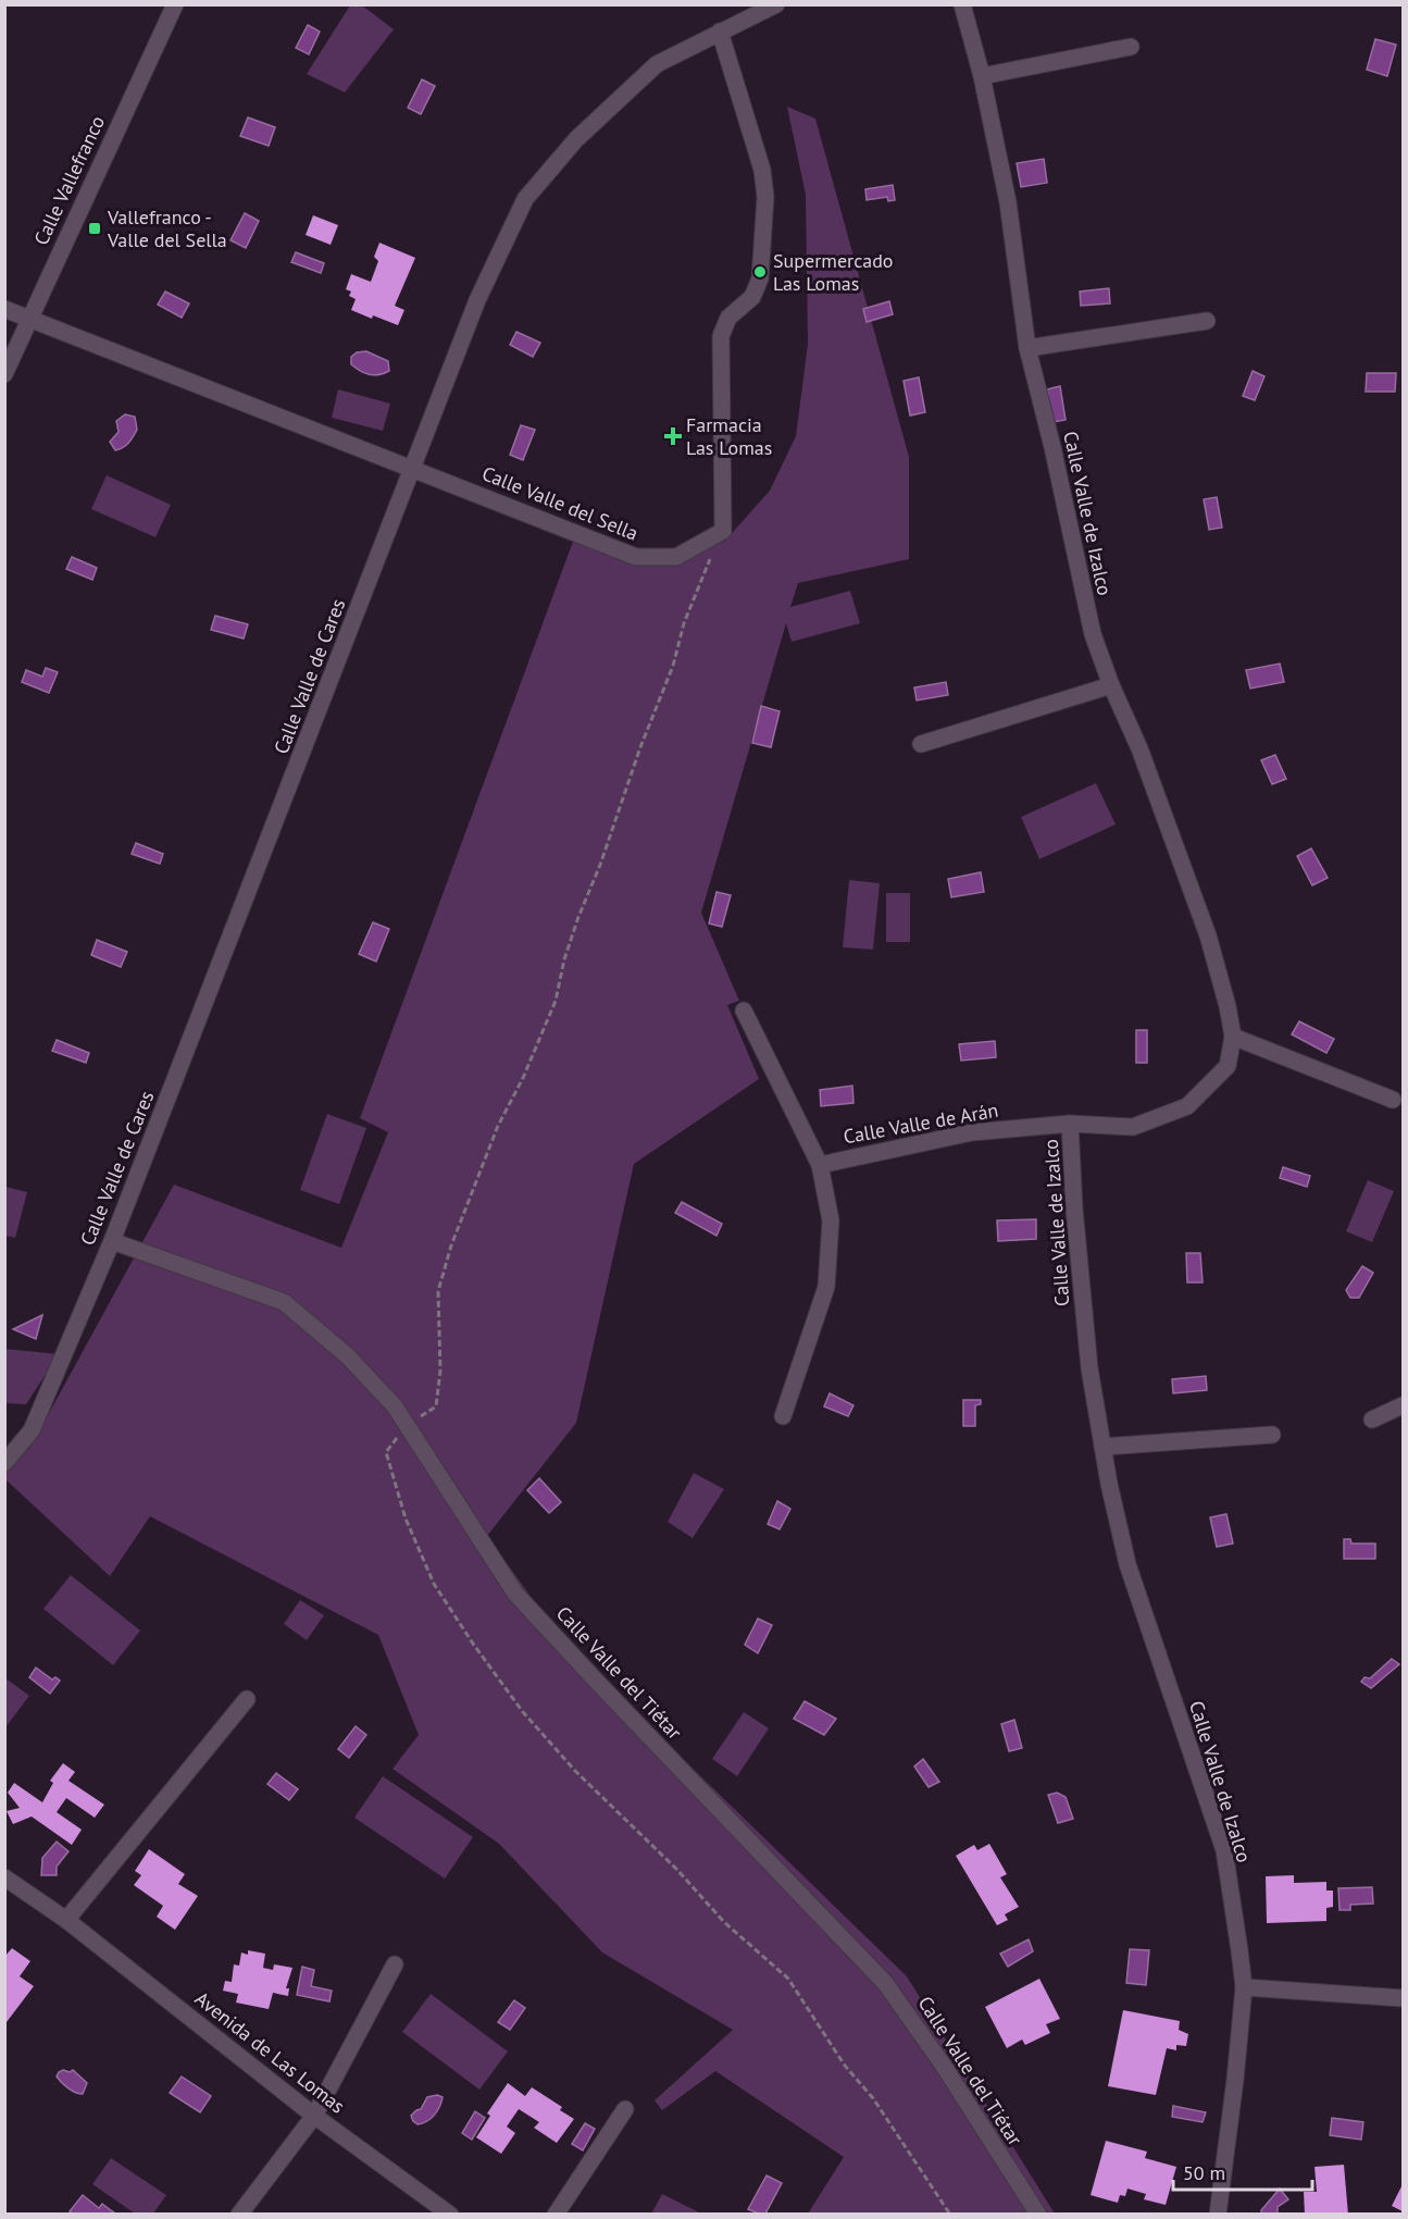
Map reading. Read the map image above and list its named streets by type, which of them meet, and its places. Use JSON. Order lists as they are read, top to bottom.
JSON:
{
  "streets": {
    "street": [
      "Calle Vallefranco",
      "Calle Valle del Sella",
      "Calle Valle de Izalco",
      "Calle Valle de Cares",
      "Calle Valle de Arán",
      "Calle Valle del Tiétar",
      "Avenida de Las Lomas"
    ]
  },
  "crossings": [
    ["Calle Vallefranco", "Calle Valle del Sella"],
    ["Calle Valle del Sella", "Calle Valle de Cares"],
    ["Calle Valle de Izalco", "Calle Valle de Arán"],
    ["Calle Valle de Cares", "Calle Valle del Tiétar"]
  ],
  "places": {
    "transit": ["Vallefranco - Valle del Sella"],
    "other": ["Supermercado Las Lomas"],
    "health": ["Farmacia Las Lomas"]
  },
  "scale_bar": "50 m"
}
